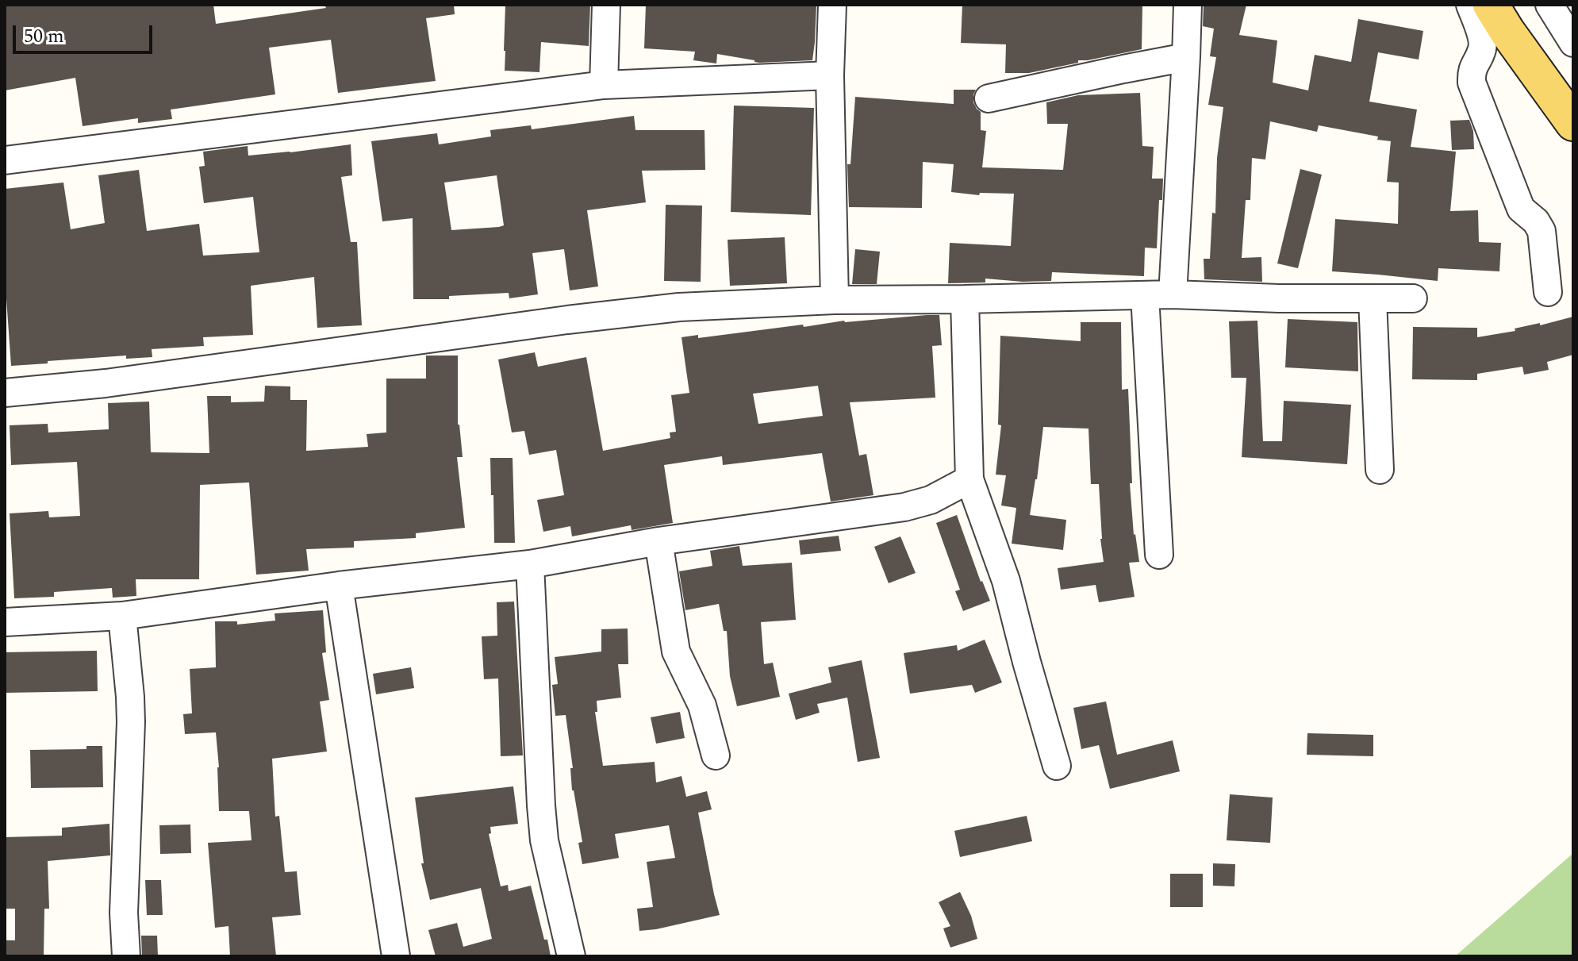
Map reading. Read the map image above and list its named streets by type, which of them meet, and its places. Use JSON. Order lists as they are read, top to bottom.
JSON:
{
  "scale_bar": "50 m"
}
